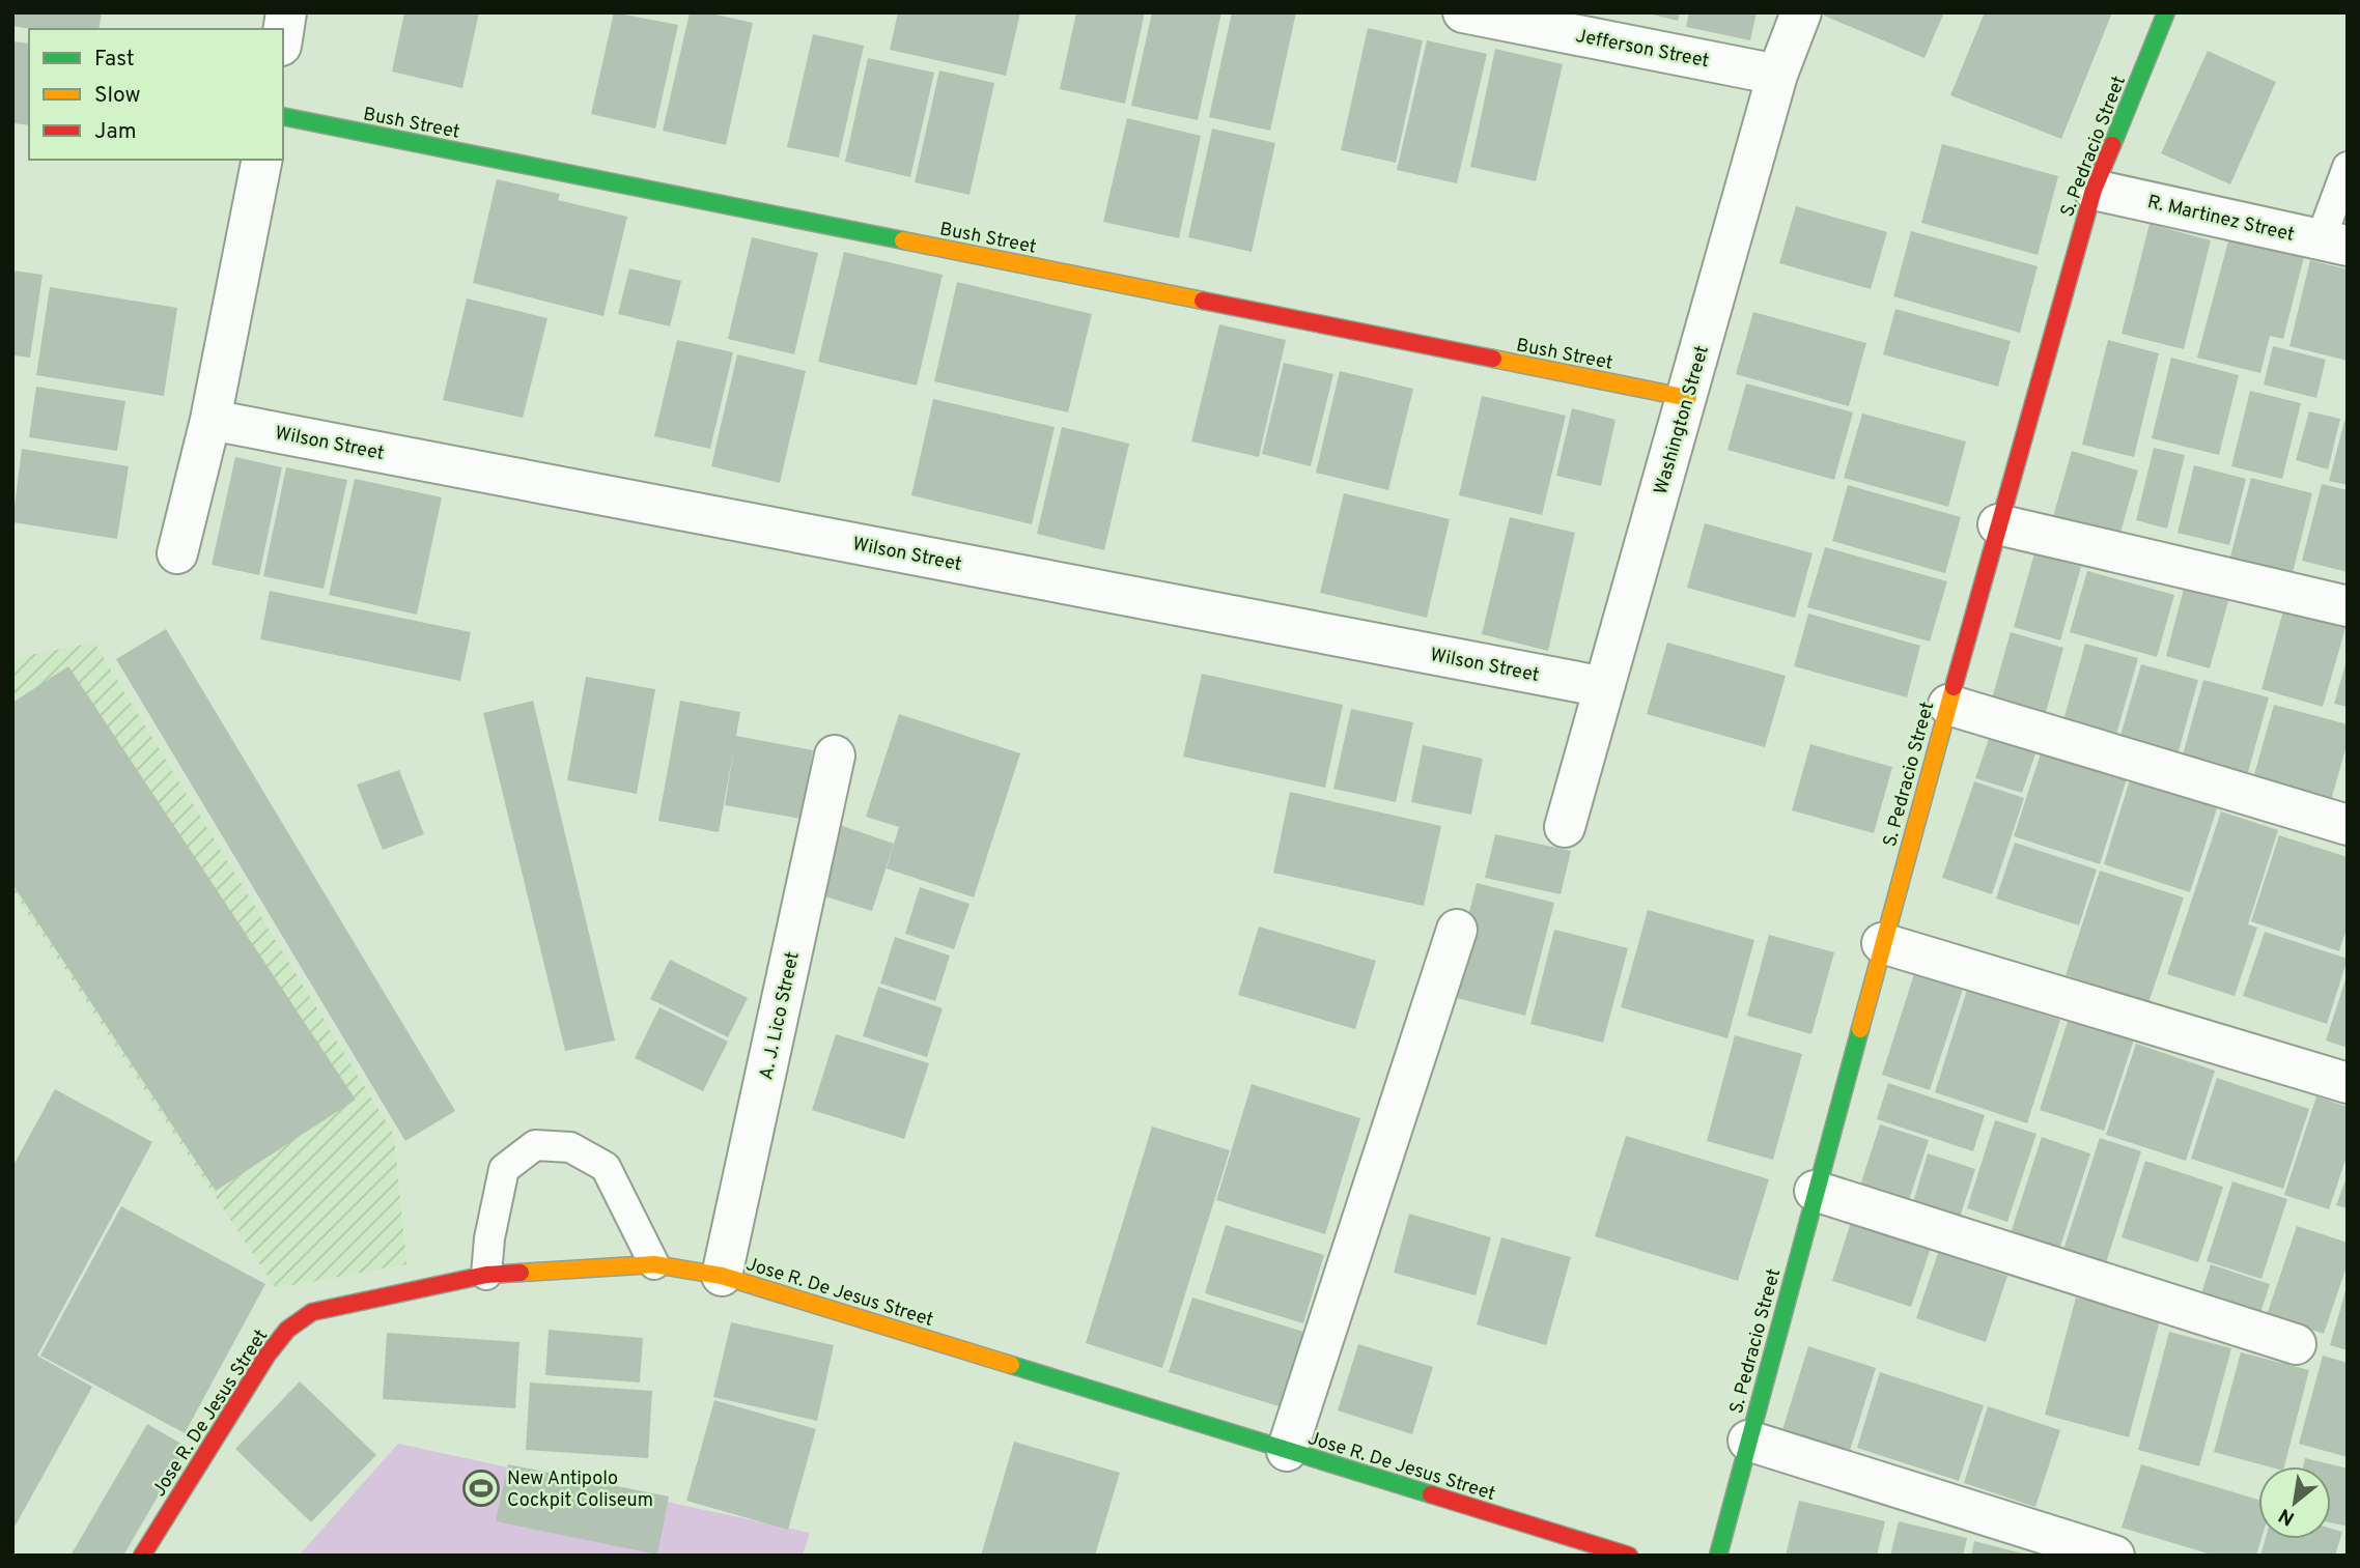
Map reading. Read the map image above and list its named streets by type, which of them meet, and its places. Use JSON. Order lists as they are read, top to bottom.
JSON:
{
  "streets": {
    "street": [
      "Jefferson Street",
      "Bush Street",
      "S. Pedracio Street",
      "R. Martinez Street",
      "Washington Street",
      "Wilson Street",
      "A. J. Lico Street",
      "Jose R. De Jesus Street"
    ]
  },
  "crossings": [
    ["Jefferson Street", "Washington Street"],
    ["Bush Street", "Washington Street"],
    ["S. Pedracio Street", "R. Martinez Street"],
    ["Washington Street", "Wilson Street"],
    ["A. J. Lico Street", "Jose R. De Jesus Street"]
  ],
  "places": {
    "sports": ["New Antipolo Cockpit Coliseum"]
  },
  "legend": ["Fast", "Slow", "Jam"],
  "north": "bottom left"
}
